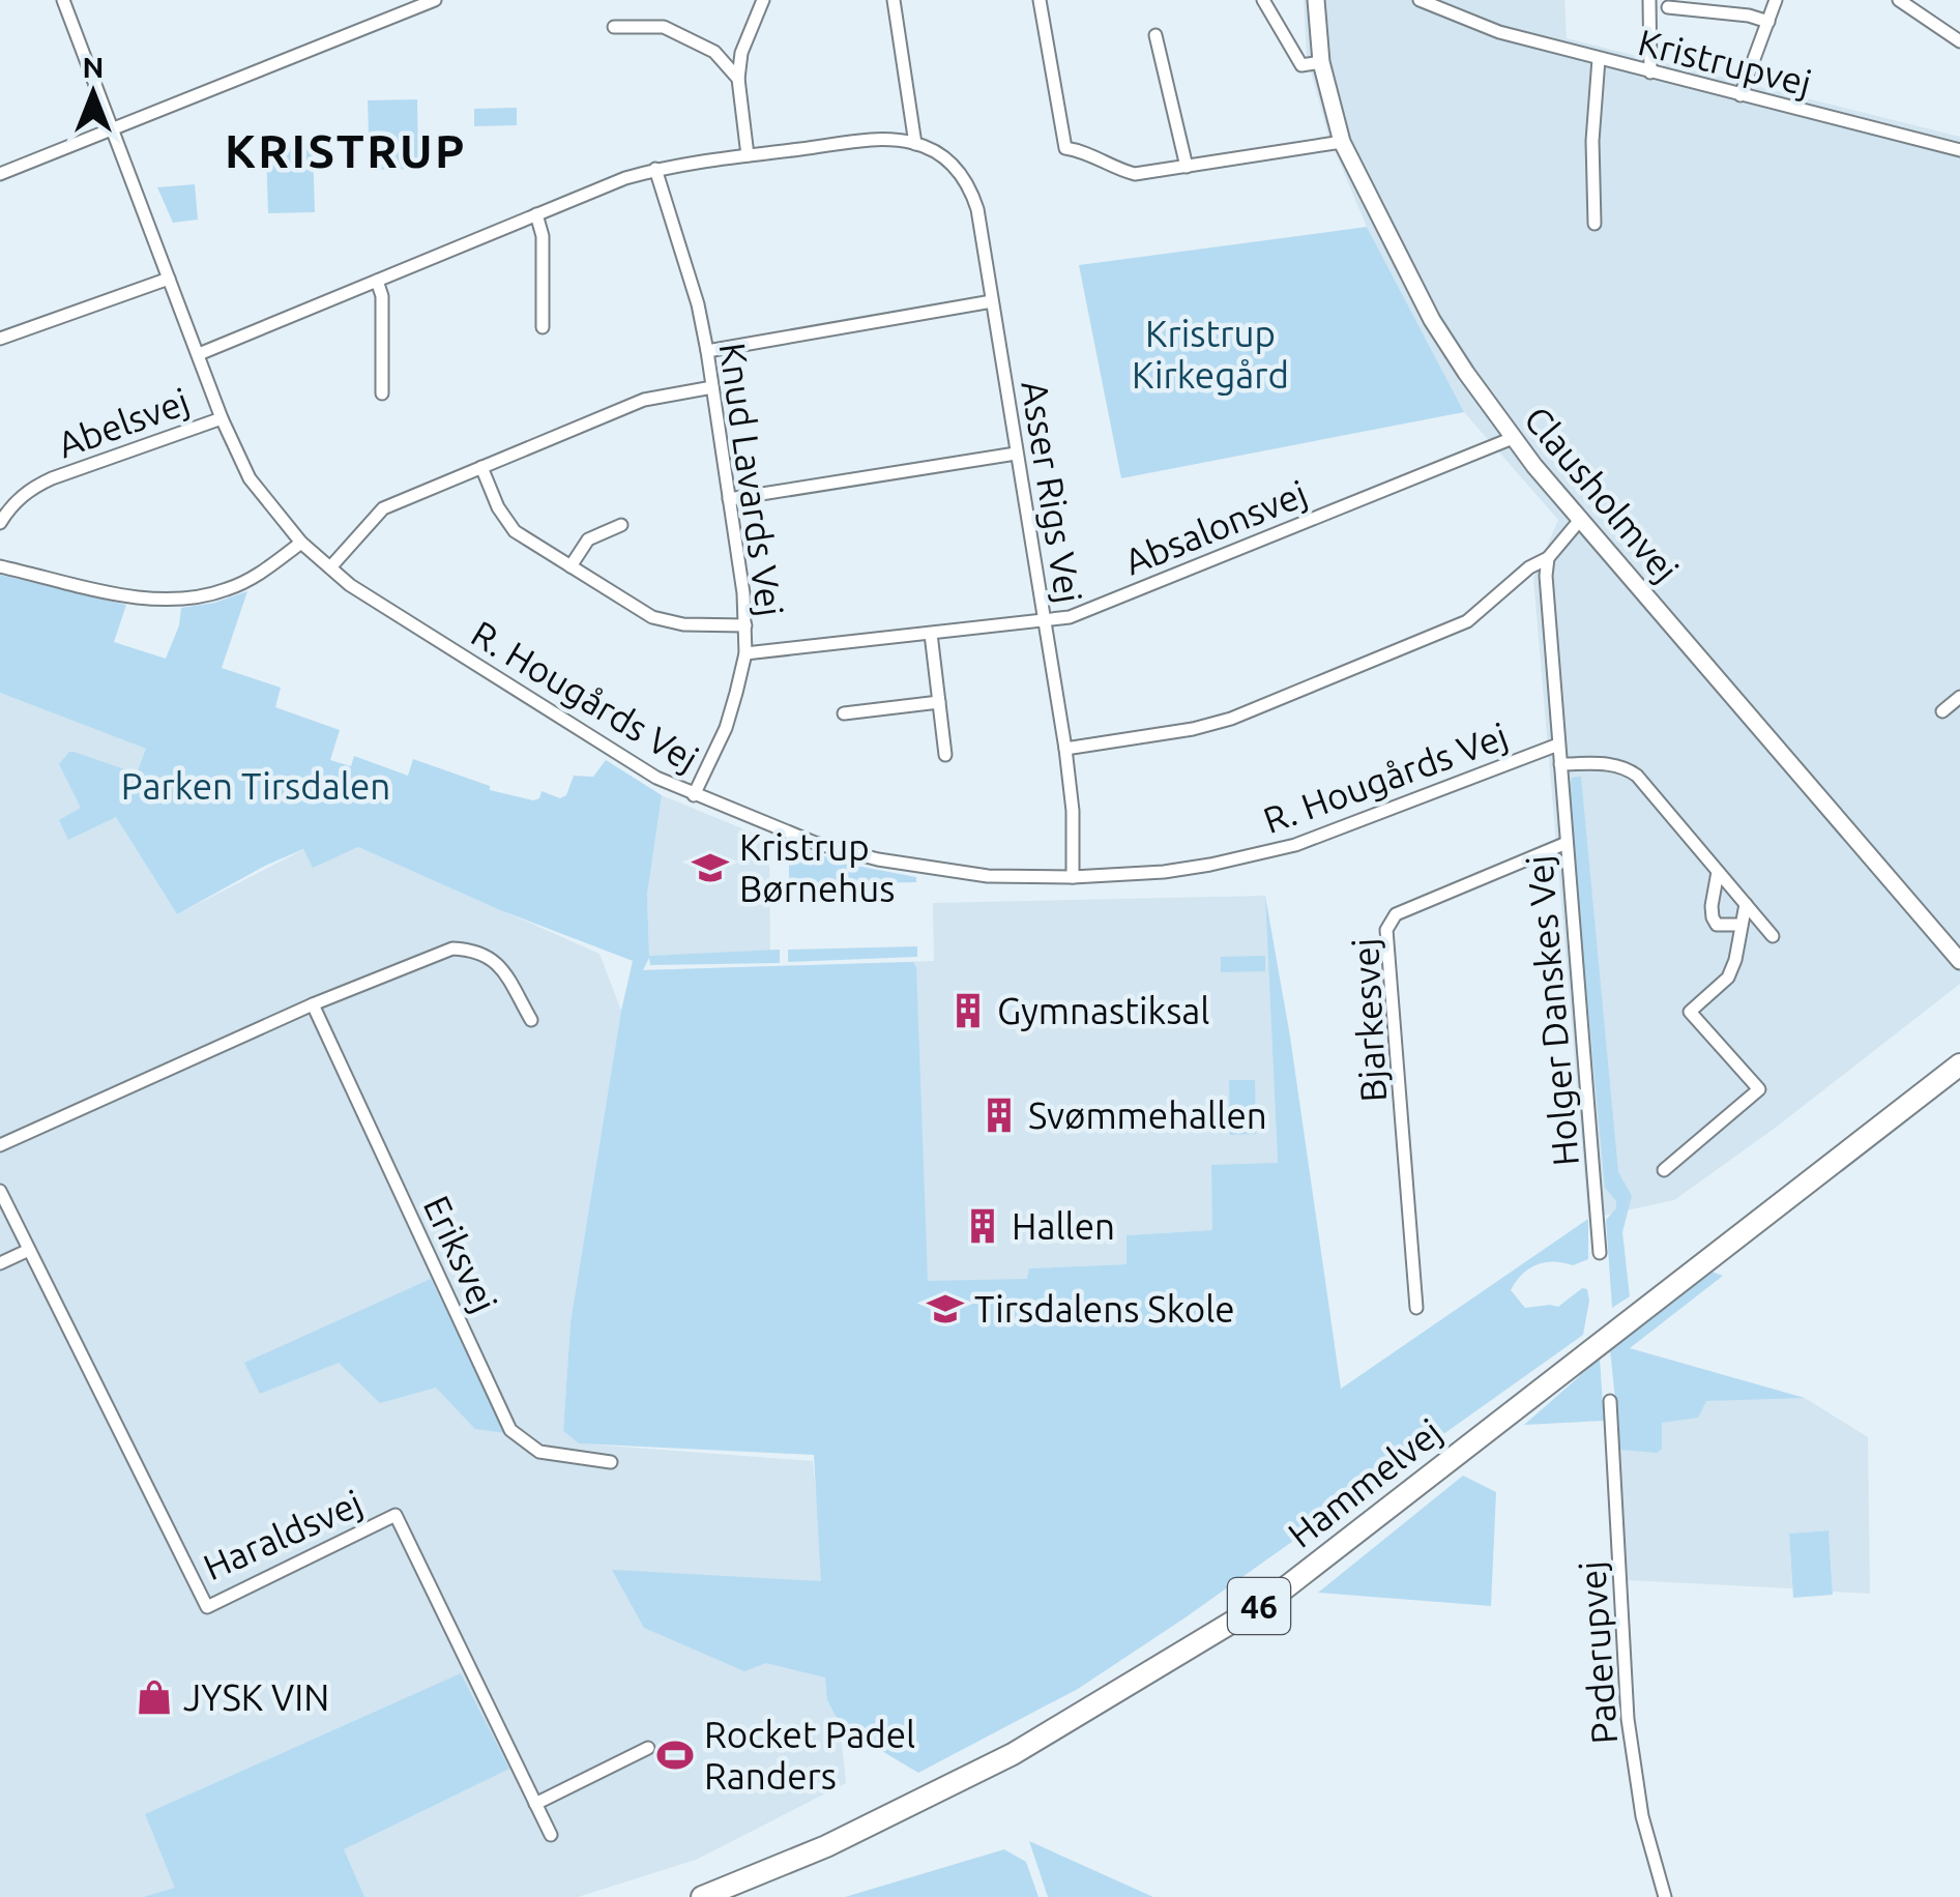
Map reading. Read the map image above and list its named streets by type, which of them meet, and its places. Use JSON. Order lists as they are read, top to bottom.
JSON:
{
  "streets": {
    "highway": ["Hammelvej", "46"],
    "street": [
      "Kristrupvej",
      "Abelsvej",
      "Knud Lavards Vej",
      "Asser Rigs Vej",
      "Clausholmvej",
      "Absalonsvej",
      "R. Hougårds Vej",
      "Holger Danskes Vej",
      "Bjarkesvej",
      "Eriksvej",
      "Haraldsvej",
      "Paderupvej"
    ]
  },
  "crossings": [
    ["Abelsvej", "R. Hougårds Vej"],
    ["Knud Lavards Vej", "Absalonsvej"],
    ["Knud Lavards Vej", "R. Hougårds Vej"],
    ["Asser Rigs Vej", "Absalonsvej"],
    ["Asser Rigs Vej", "R. Hougårds Vej"],
    ["Clausholmvej", "Absalonsvej"],
    ["R. Hougårds Vej", "Holger Danskes Vej"],
    ["Holger Danskes Vej", "Bjarkesvej"]
  ],
  "districts": ["KRISTRUP"],
  "parks": ["Kristrup Kirkegård", "Parken Tirsdalen"],
  "places": {
    "school or university": ["Kristrup Børnehus", "Tirsdalens Skole"],
    "building": ["Gymnastiksal", "Svømmehallen", "Hallen"],
    "shop": ["JYSK VIN"],
    "sports": ["Rocket Padel Randers"]
  },
  "north": "top"
}
